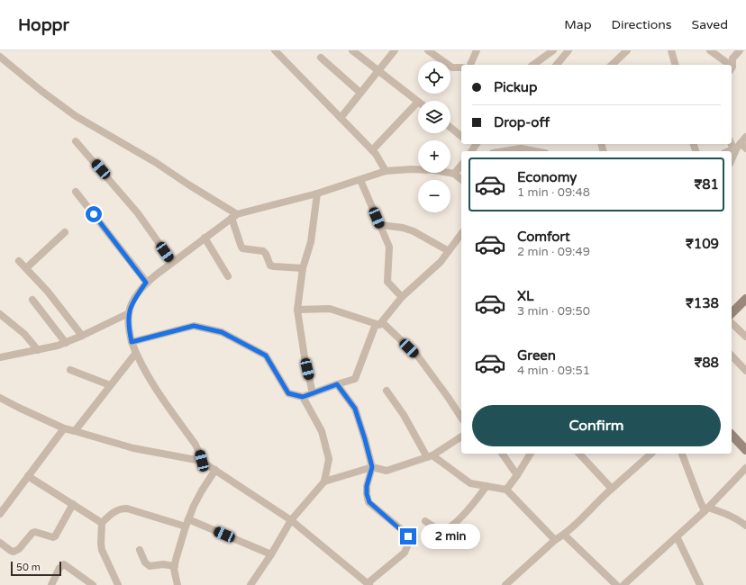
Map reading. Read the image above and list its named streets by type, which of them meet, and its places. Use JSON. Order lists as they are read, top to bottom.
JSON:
{
  "scale_bar": "50 m",
  "page": {
    "header": "Hoppr",
    "nav": ["Map", "Directions", "Saved"],
    "map_buttons": ["+", "−"],
    "banner": ["Pickup", "Drop-off"],
    "list": [
      {
        "name": "Economy",
        "note": "1 min · 09:48",
        "value": "₹81"
      },
      {
        "name": "Comfort",
        "note": "2 min · 09:49",
        "value": "₹109"
      },
      {
        "name": "XL",
        "note": "3 min · 09:50",
        "value": "₹138"
      },
      {
        "name": "Green",
        "note": "4 min · 09:51",
        "value": "₹88"
      }
    ],
    "buttons": "Confirm",
    "bubble": "2 min",
    "scale": "50 m"
  }
}
